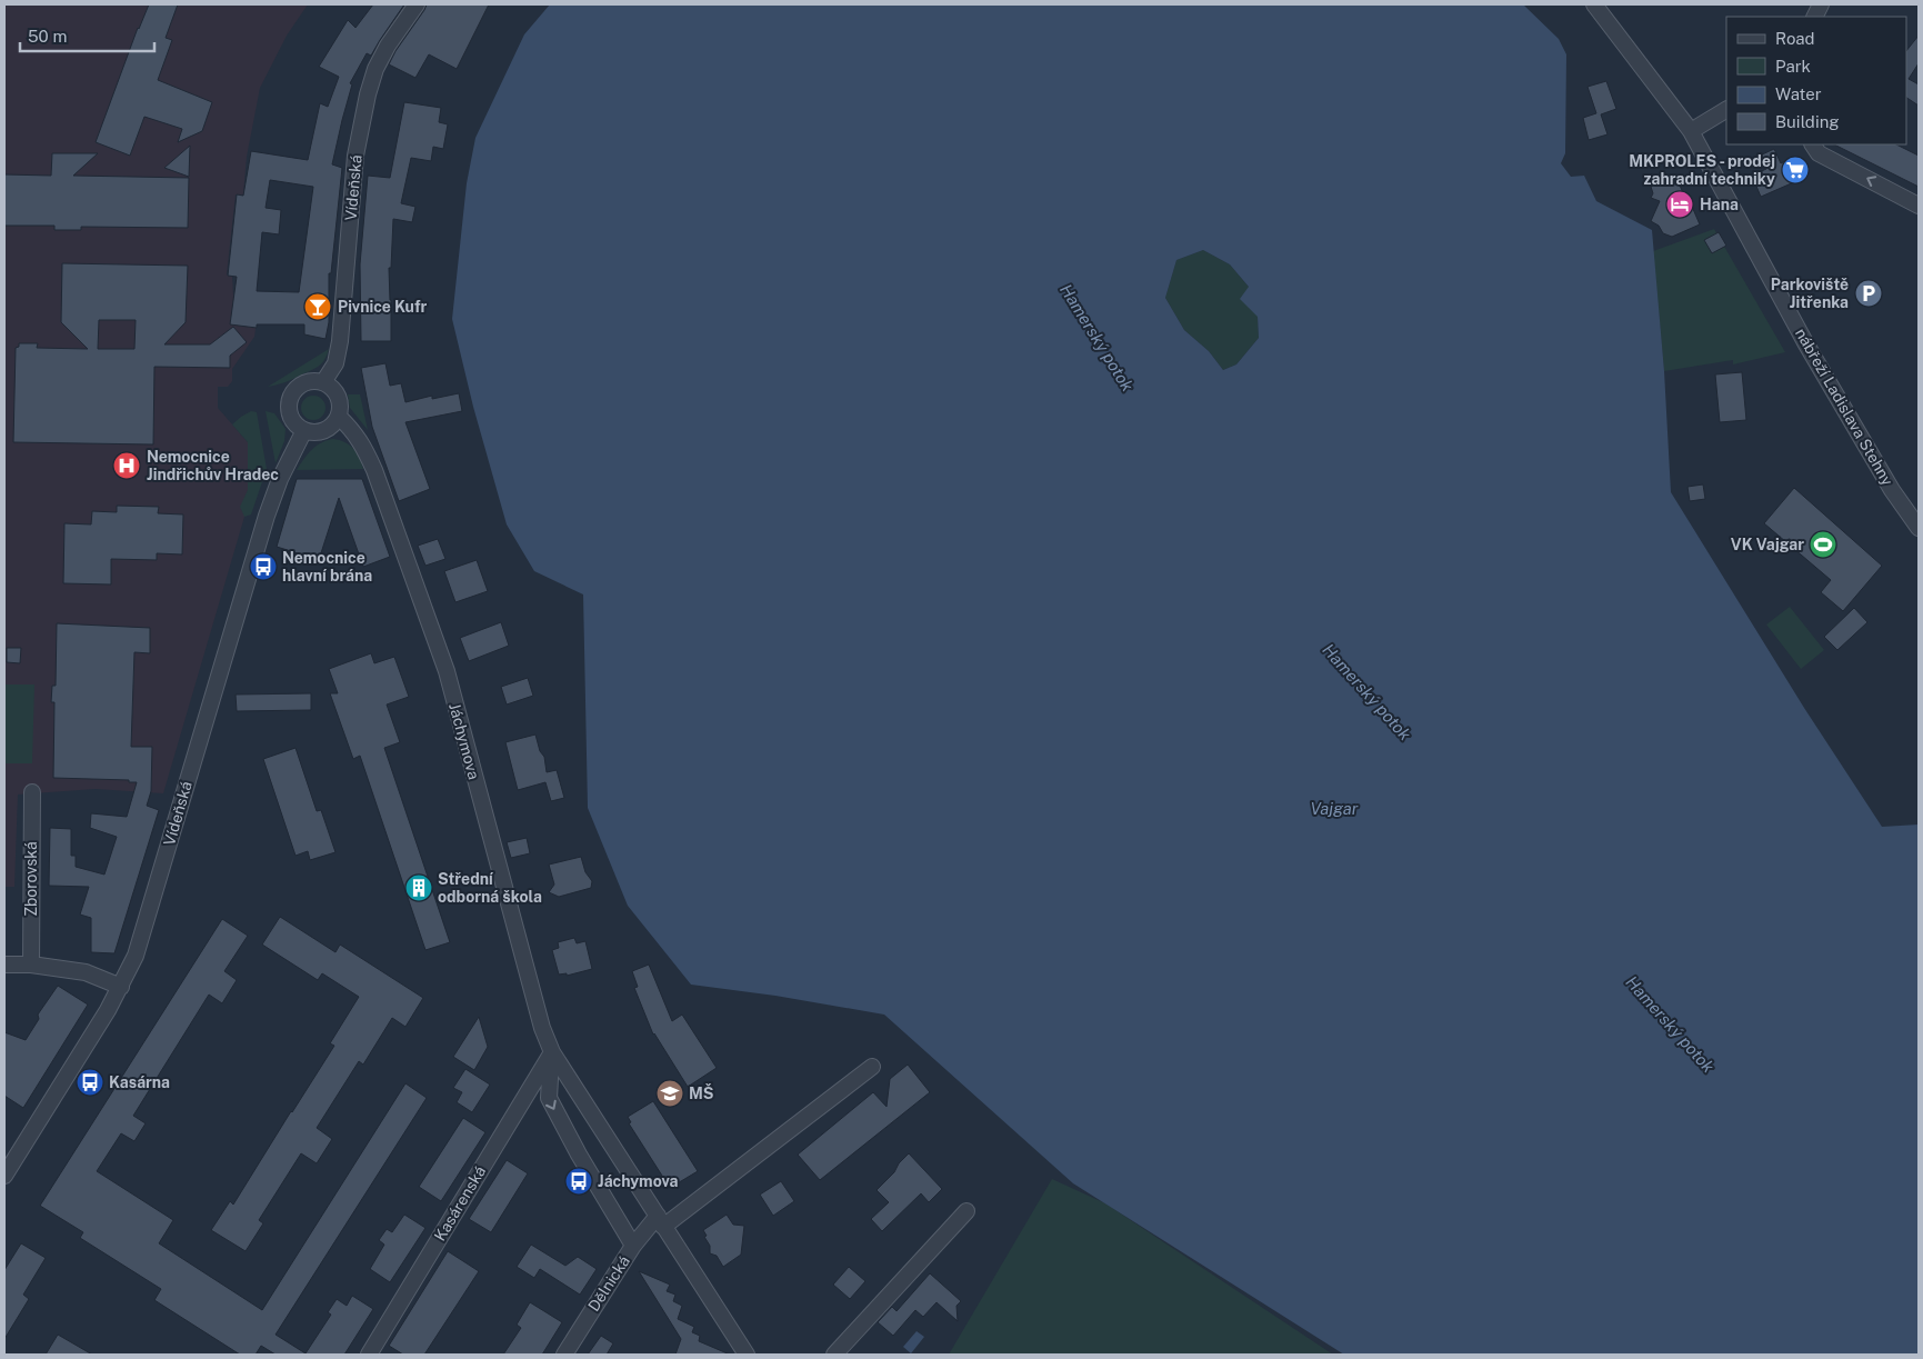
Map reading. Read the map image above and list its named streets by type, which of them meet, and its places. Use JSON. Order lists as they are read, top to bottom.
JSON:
{
  "streets": {
    "street": [
      "Vídeňská",
      "nábřeží Ladislava Stehny",
      "Jáchymova",
      "Zborovská",
      "Kasárenská",
      "Dělnická"
    ]
  },
  "crossings": [
    ["Vídeňská", "Jáchymova"],
    ["Jáchymova", "Kasárenská"],
    ["Jáchymova", "Dělnická"]
  ],
  "water": ["Hamerský potok", "Vajgar"],
  "places": {
    "supermarket": ["MKPROLES - prodej zahradní techniky"],
    "hotel": ["Hana"],
    "parking": ["Parkoviště Jitřenka"],
    "bar": ["Pivnice Kufr"],
    "hospital": ["Nemocnice Jindřichův Hradec"],
    "sports": ["VK Vajgar"],
    "bus stop": ["Nemocnice hlavní brána", "Kasárna", "Jáchymova"],
    "building": ["Střední odborná škola"],
    "school or university": ["MŠ"]
  },
  "legend": [
    "Road",
    "Park",
    "Water",
    "Building"
  ],
  "scale_bar": "50 m"
}
